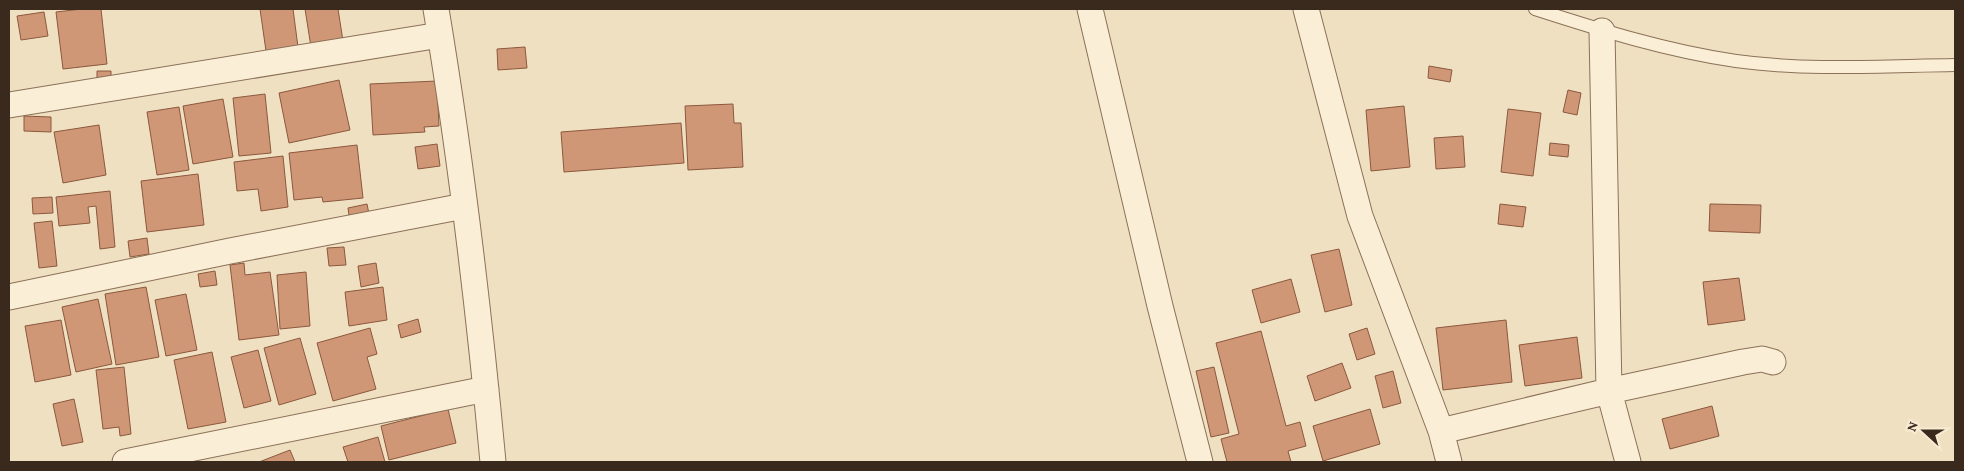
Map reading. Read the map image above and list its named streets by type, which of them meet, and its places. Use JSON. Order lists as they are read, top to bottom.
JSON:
{
  "north": "left"
}
